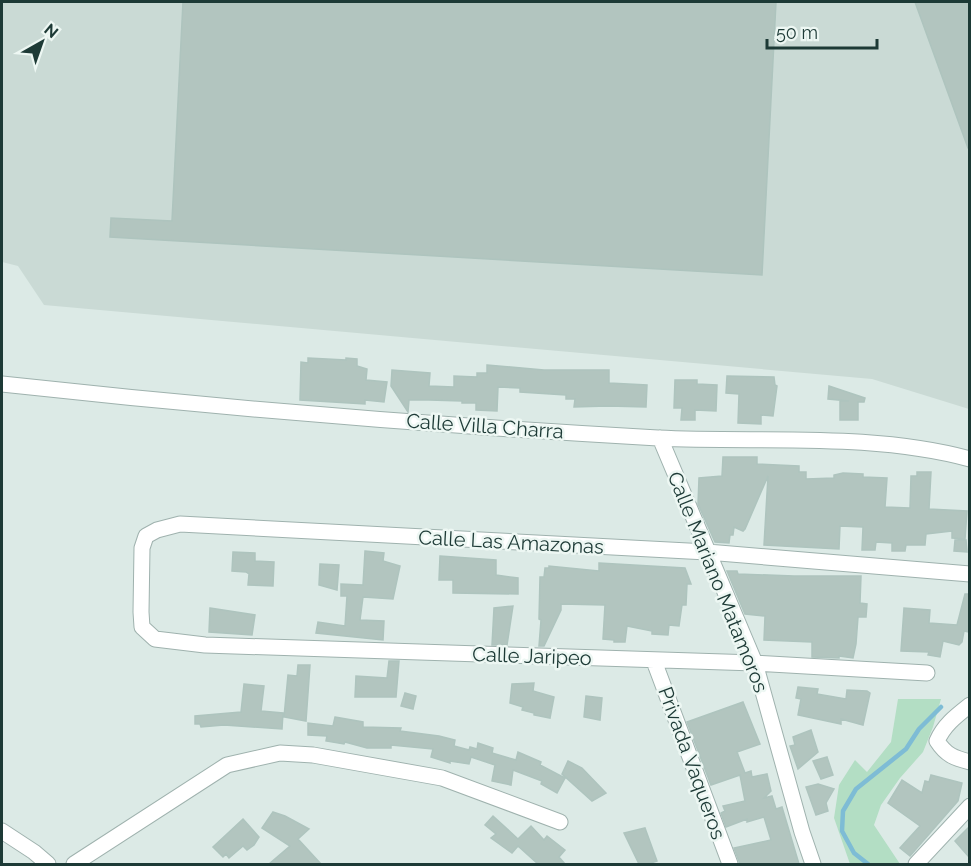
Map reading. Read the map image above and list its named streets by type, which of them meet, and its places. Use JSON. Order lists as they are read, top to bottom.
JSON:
{
  "streets": {
    "street": [
      "Calle Villa Charra",
      "Calle Las Amazonas",
      "Calle Mariano Matamoros",
      "Calle Jaripeo",
      "Privada Vaqueros"
    ]
  },
  "crossings": [
    ["Calle Villa Charra", "Calle Mariano Matamoros"],
    ["Calle Las Amazonas", "Calle Mariano Matamoros"],
    ["Calle Las Amazonas", "Calle Jaripeo"],
    ["Calle Mariano Matamoros", "Calle Jaripeo"],
    ["Calle Jaripeo", "Privada Vaqueros"]
  ],
  "scale_bar": "50 m",
  "north": "top right"
}
